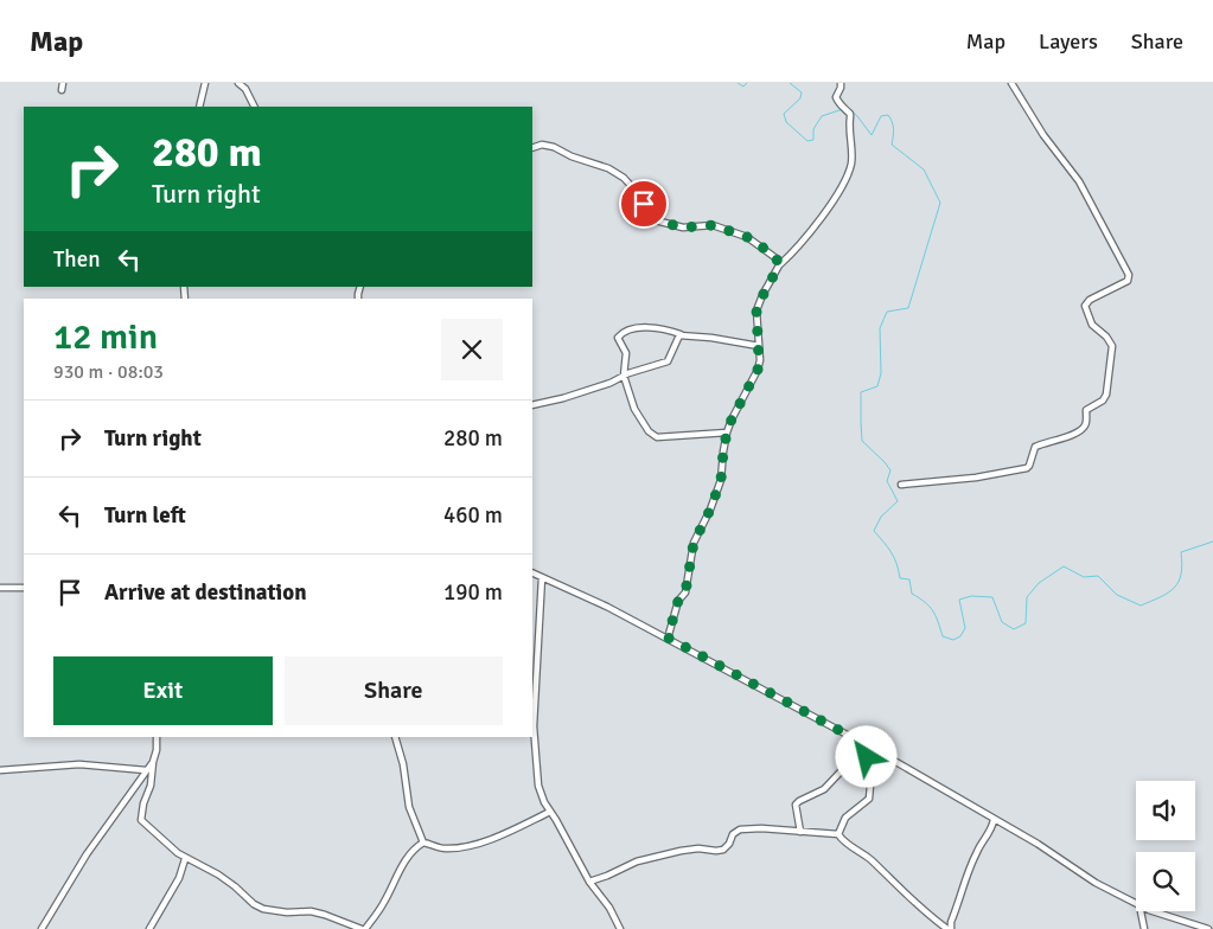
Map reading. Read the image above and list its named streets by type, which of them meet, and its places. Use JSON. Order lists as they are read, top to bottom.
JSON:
{
  "page": {
    "header": "Map",
    "nav": ["Map", "Layers", "Share"],
    "turn": ["280 m", "Turn right"],
    "then": "Then",
    "heading": ["12 min", "930 m · 08:03"],
    "list": [
      {
        "name": "Turn right",
        "value": "280 m"
      },
      {
        "name": "Turn left",
        "value": "460 m"
      },
      {
        "name": "Arrive at destination",
        "value": "190 m"
      }
    ],
    "buttons": ["Exit", "Share"]
  }
}
